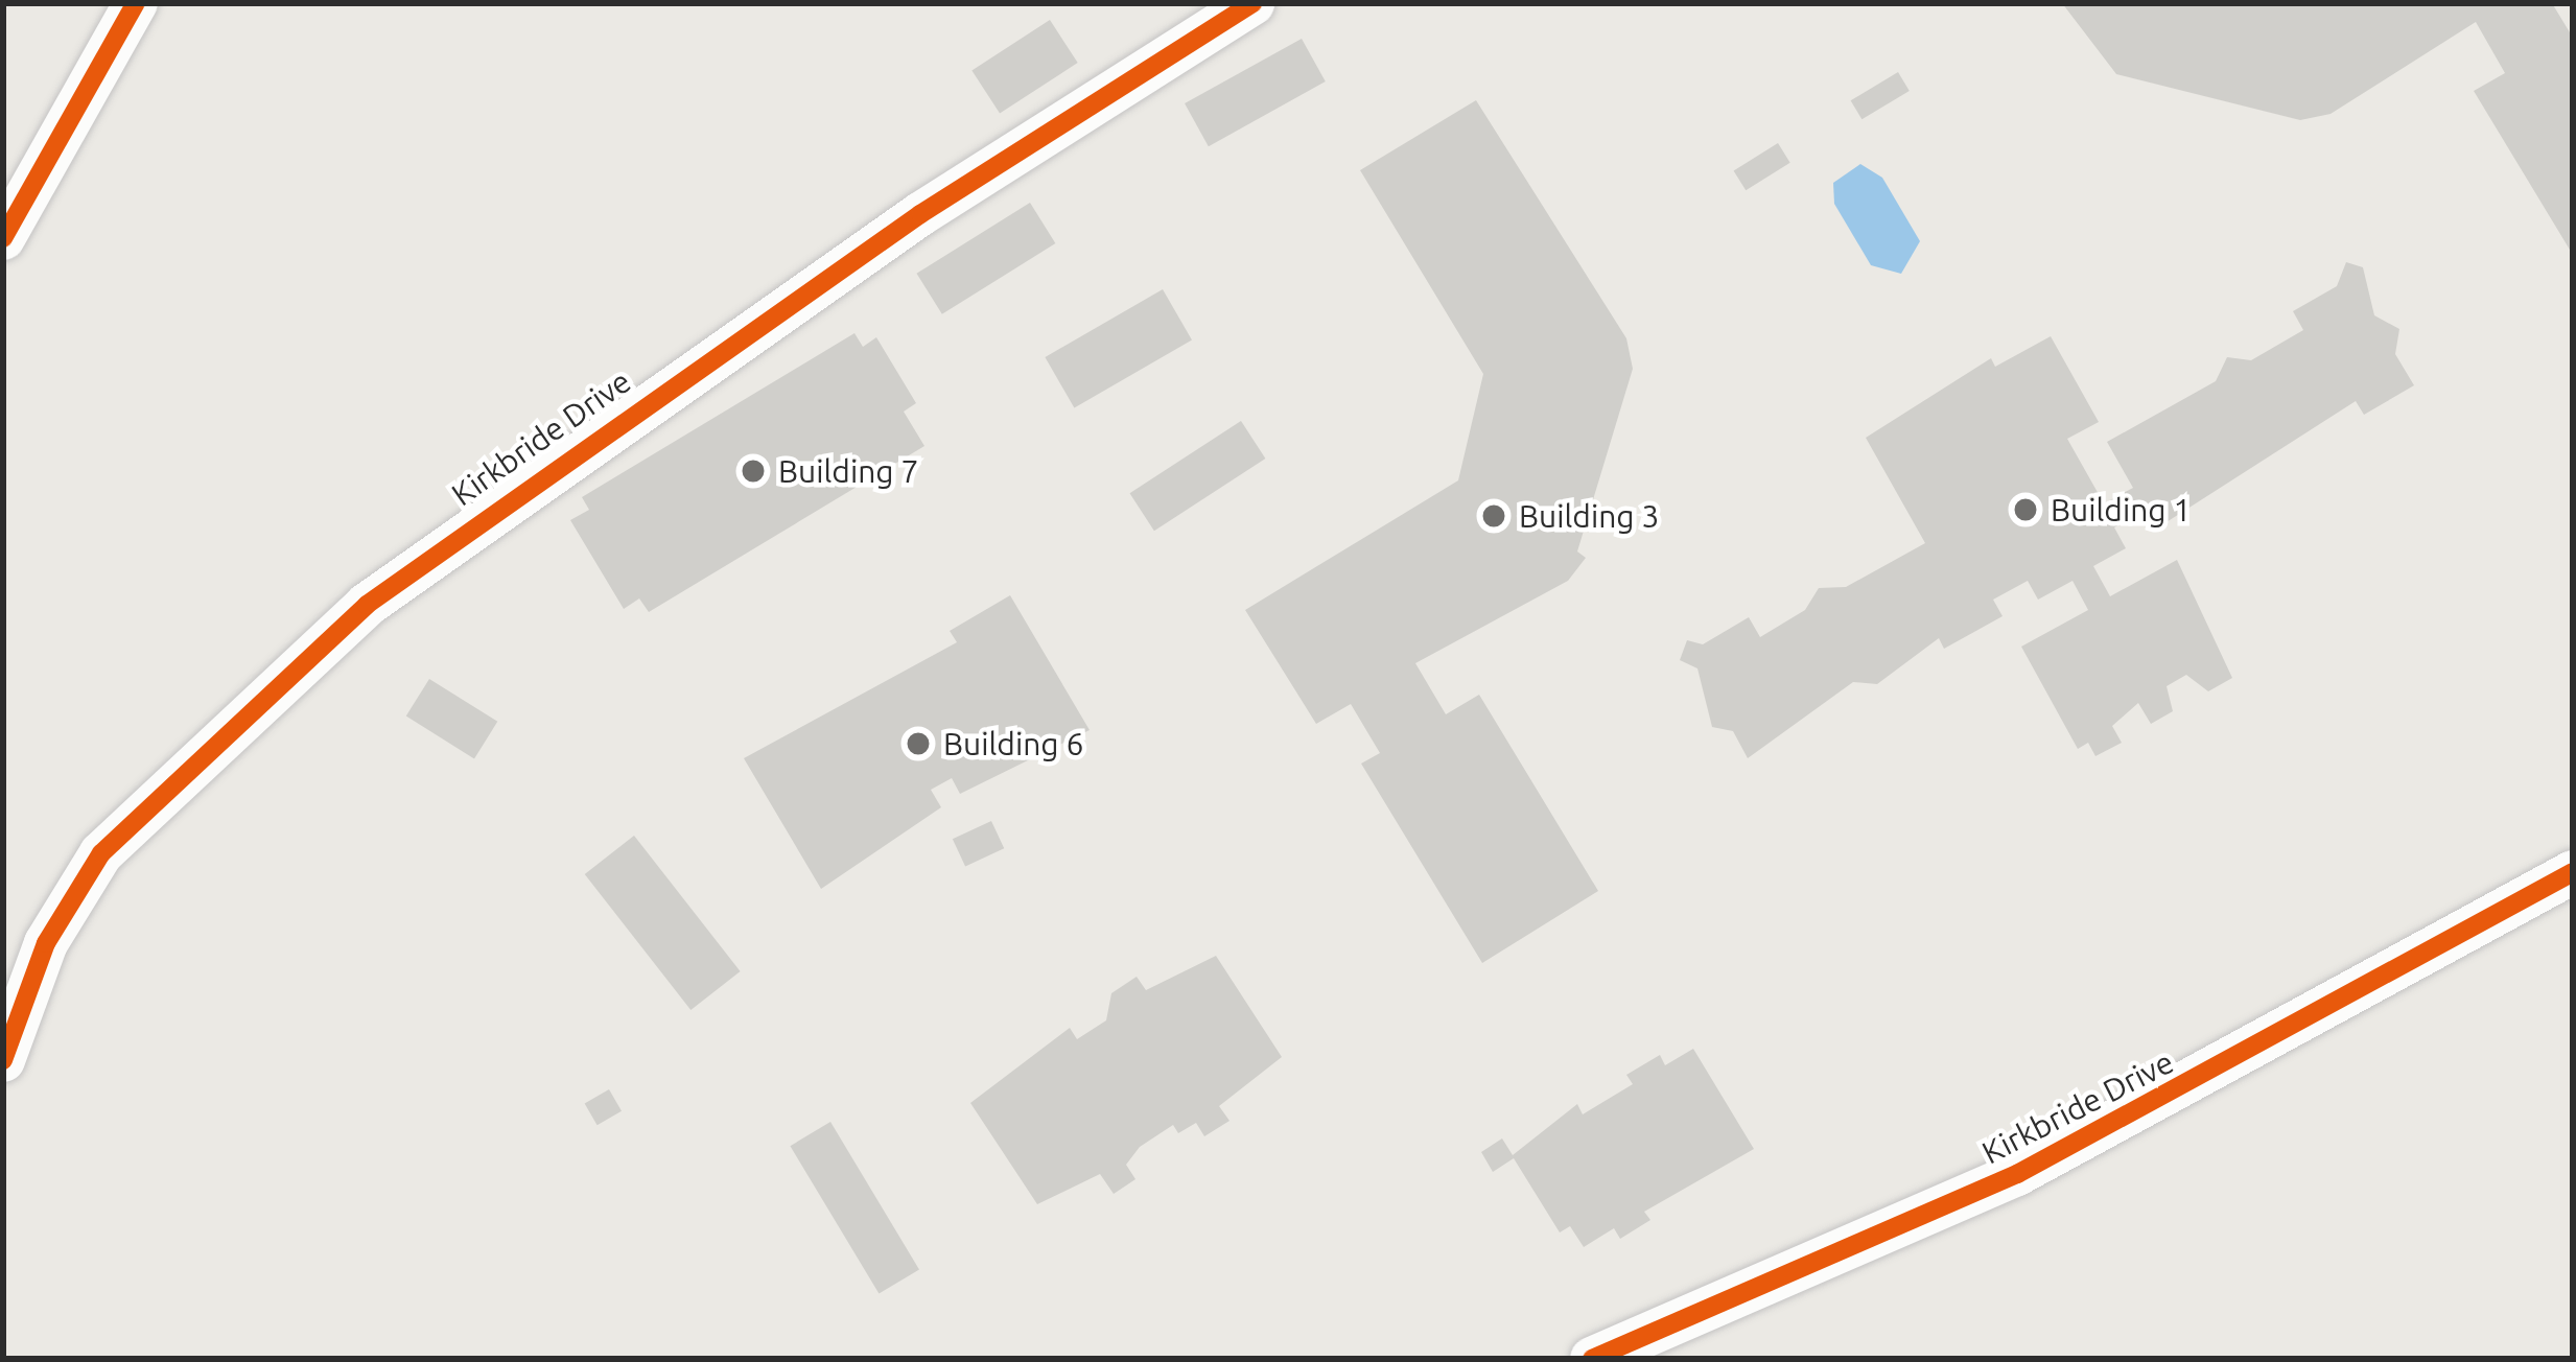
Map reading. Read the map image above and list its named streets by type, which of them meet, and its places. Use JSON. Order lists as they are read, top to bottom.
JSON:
{
  "streets": {
    "street": ["Kirkbride Drive"]
  },
  "places": [
    "Building 7",
    "Building 1",
    "Building 3",
    "Building 6"
  ]
}
